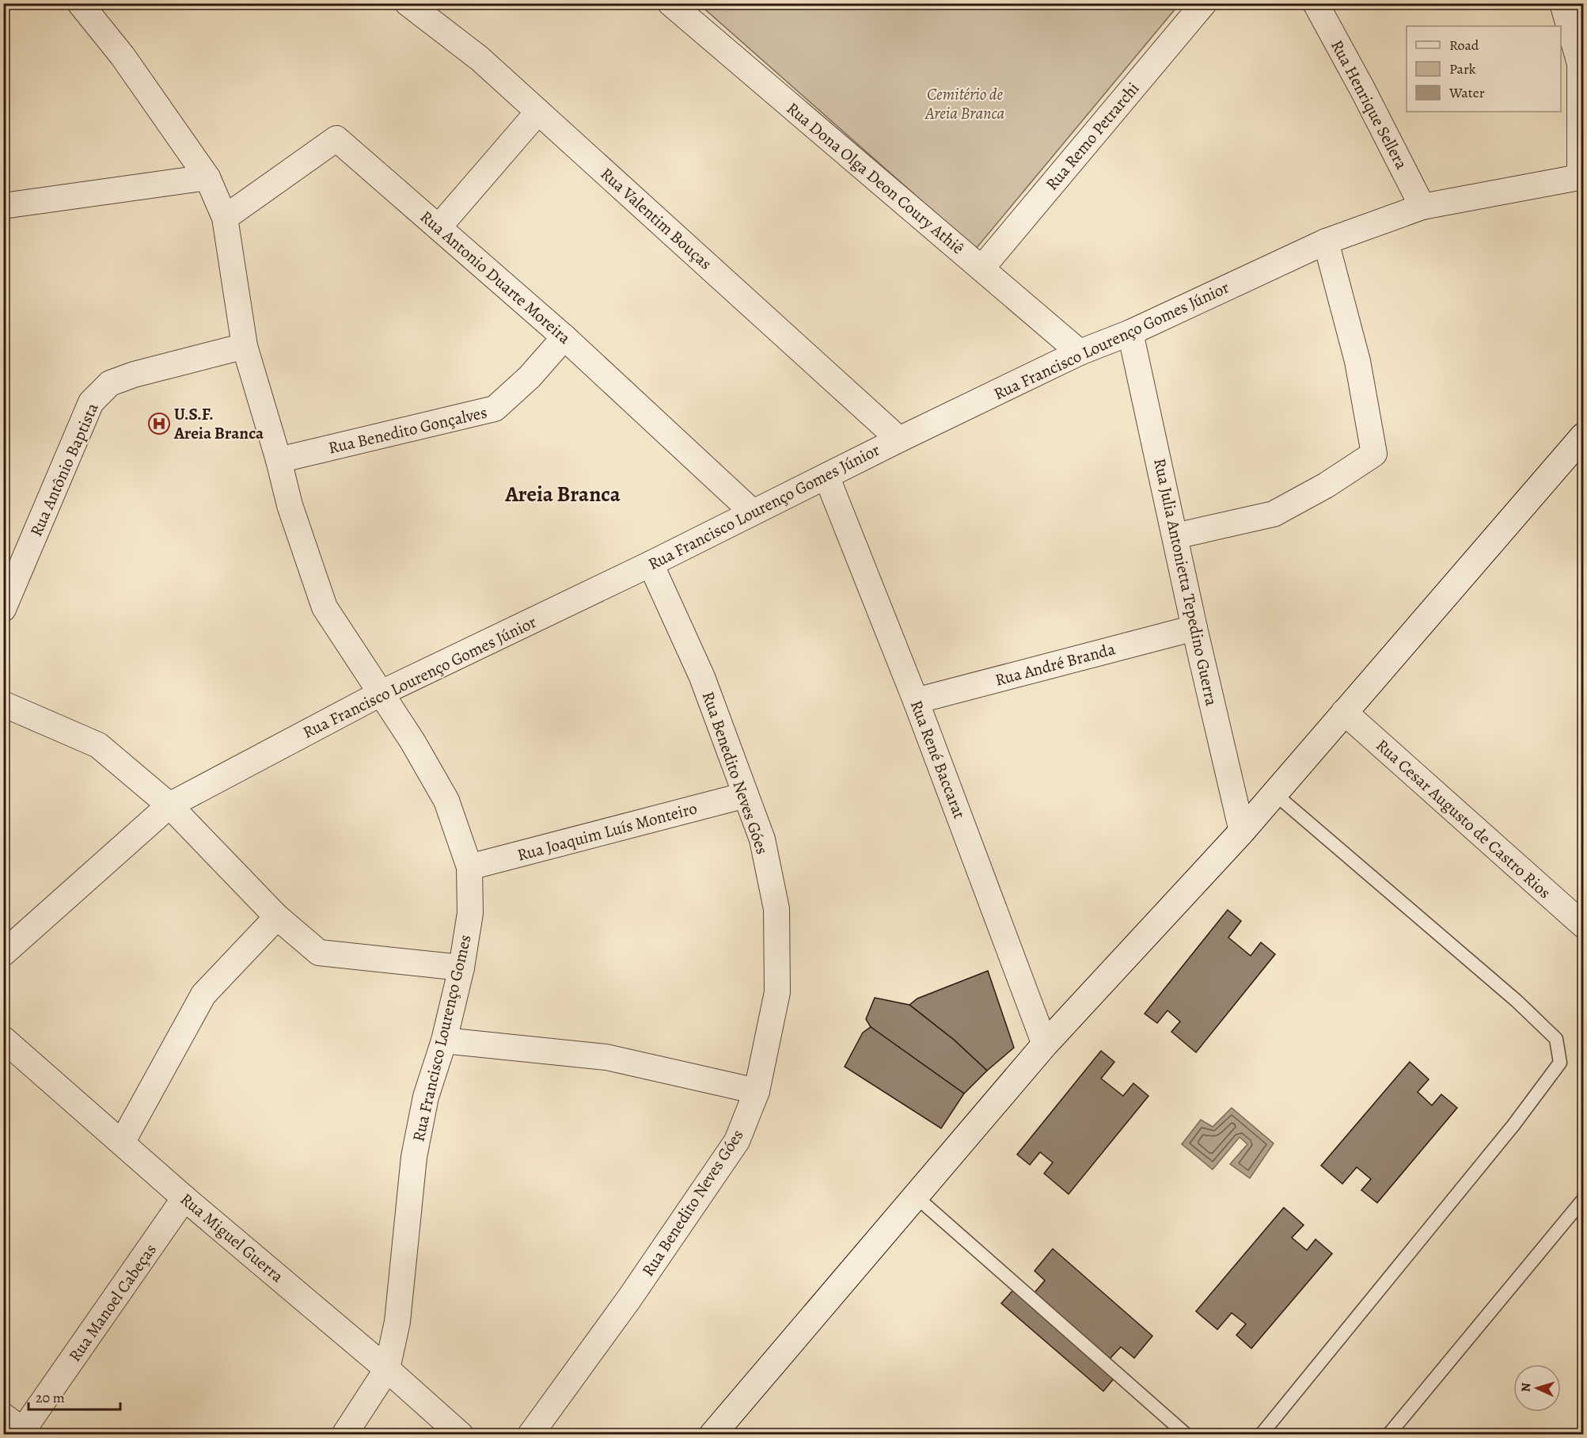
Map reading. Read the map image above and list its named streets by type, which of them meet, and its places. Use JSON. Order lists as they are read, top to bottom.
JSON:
{
  "streets": {
    "street": [
      "Rua Henrique Sellera",
      "Rua Remo Petrarchi",
      "Rua Dona Olga Deon Coury Athiê",
      "Rua Valentim Bouças",
      "Rua Antonio Duarte Moreira",
      "Rua Francisco Lourenço Gomes Júnior",
      "Rua Benedito Gonçalves",
      "Rua Antônio Baptista",
      "Rua Julia Antonietta Tepedino Guerra",
      "Rua André Branda",
      "Rua René Baccarat",
      "Rua Benedito Neves Góes",
      "Rua Cesar Augusto de Castro Rios",
      "Rua Joaquim Luís Monteiro",
      "Rua Francisco Lourenço Gomes",
      "Rua Miguel Guerra",
      "Rua Manoel Cabeças"
    ]
  },
  "crossings": [
    ["Rua Henrique Sellera", "Rua Francisco Lourenço Gomes Júnior"],
    ["Rua Remo Petrarchi", "Rua Dona Olga Deon Coury Athiê"],
    ["Rua Dona Olga Deon Coury Athiê", "Rua Francisco Lourenço Gomes Júnior"],
    ["Rua Valentim Bouças", "Rua Francisco Lourenço Gomes Júnior"],
    ["Rua Antonio Duarte Moreira", "Rua Francisco Lourenço Gomes Júnior"],
    ["Rua Antonio Duarte Moreira", "Rua Benedito Gonçalves"],
    ["Rua Antonio Duarte Moreira", "Rua Francisco Lourenço Gomes"],
    ["Rua Francisco Lourenço Gomes Júnior", "Rua Julia Antonietta Tepedino Guerra"],
    ["Rua Francisco Lourenço Gomes Júnior", "Rua René Baccarat"],
    ["Rua Francisco Lourenço Gomes Júnior", "Rua Benedito Neves Góes"],
    ["Rua Francisco Lourenço Gomes Júnior", "Rua Francisco Lourenço Gomes"],
    ["Rua Benedito Gonçalves", "Rua Francisco Lourenço Gomes"],
    ["Rua Antônio Baptista", "Rua Francisco Lourenço Gomes"],
    ["Rua Julia Antonietta Tepedino Guerra", "Rua André Branda"],
    ["Rua André Branda", "Rua René Baccarat"],
    ["Rua Benedito Neves Góes", "Rua Joaquim Luís Monteiro"],
    ["Rua Joaquim Luís Monteiro", "Rua Francisco Lourenço Gomes"],
    ["Rua Francisco Lourenço Gomes", "Rua Miguel Guerra"],
    ["Rua Miguel Guerra", "Rua Manoel Cabeças"]
  ],
  "districts": ["Areia Branca"],
  "parks": ["Cemitério de Areia Branca"],
  "places": {
    "hospital": ["U.S.F. Areia Branca"]
  },
  "legend": ["Road", "Park", "Water"],
  "scale_bar": "20 m",
  "north": "left"
}
